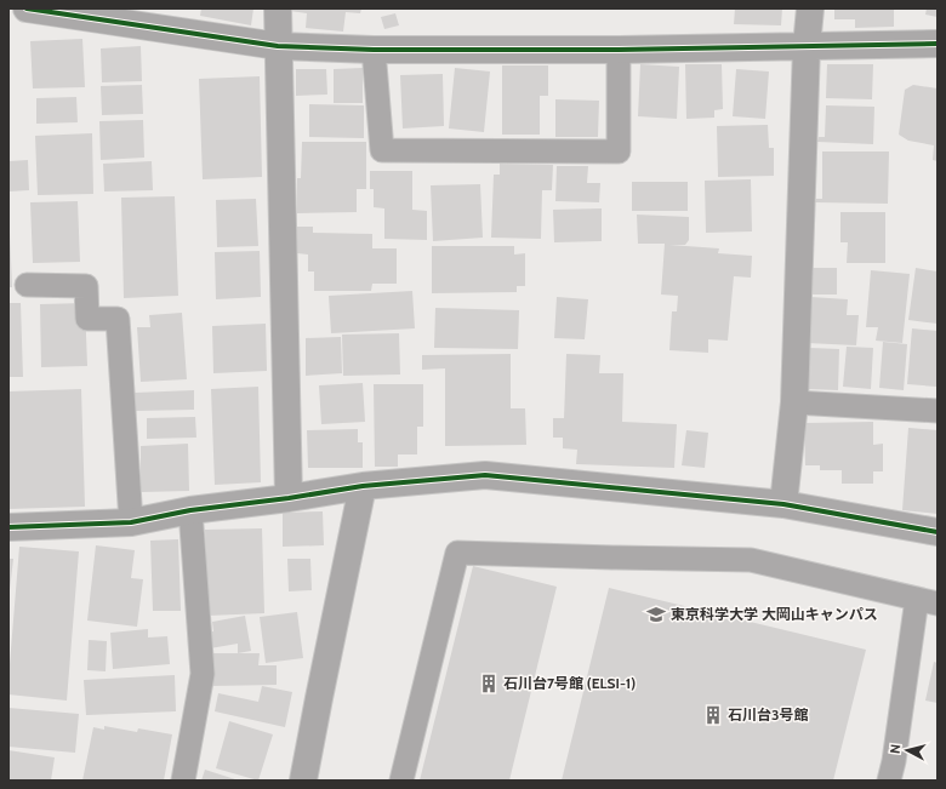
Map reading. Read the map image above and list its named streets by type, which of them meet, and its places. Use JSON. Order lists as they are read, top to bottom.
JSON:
{
  "places": {
    "school or university": ["東京科学大学 大岡山キャンパス"],
    "building": ["石川台7号館 (ELSI-1)", "石川台3号館"]
  },
  "north": "left"
}
